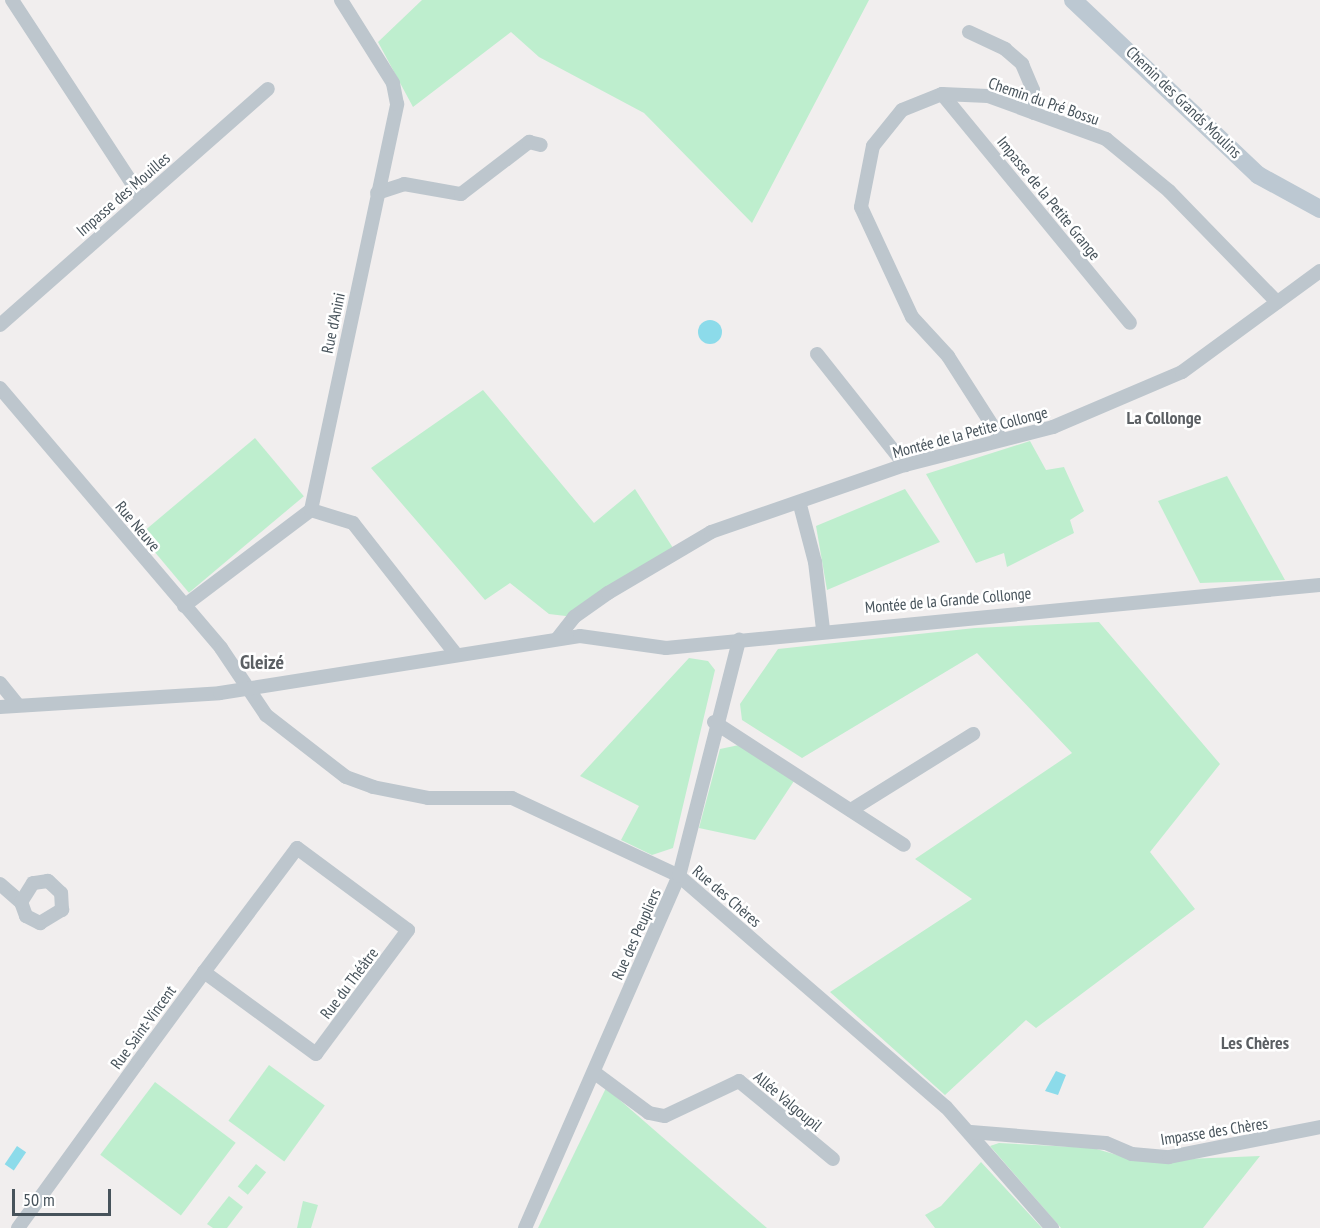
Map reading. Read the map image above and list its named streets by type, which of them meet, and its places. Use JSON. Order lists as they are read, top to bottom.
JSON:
{
  "streets": {
    "street": [
      "Chemin du Pré Bossu",
      "Chemin des Grands Moulins",
      "Impasse des Mouilles",
      "Impasse de la Petite Grange",
      "Rue d'Anini",
      "Montée de la Petite Collonge",
      "Rue Neuve",
      "Montée de la Grande Collonge",
      "Rue des Chères",
      "Rue des Peupliers",
      "Rue du Théâtre",
      "Rue Saint-Vincent",
      "Allée Valgoupil",
      "Impasse des Chères"
    ]
  },
  "crossings": [
    ["Chemin du Pré Bossu", "Impasse de la Petite Grange"],
    ["Chemin du Pré Bossu", "Montée de la Petite Collonge"],
    ["Montée de la Petite Collonge", "Montée de la Grande Collonge"],
    ["Rue Neuve", "Montée de la Grande Collonge"],
    ["Rue Neuve", "Rue des Chères"],
    ["Montée de la Grande Collonge", "Rue des Chères"],
    ["Montée de la Grande Collonge", "Rue des Peupliers"],
    ["Rue des Chères", "Rue des Peupliers"],
    ["Rue des Chères", "Impasse des Chères"],
    ["Rue des Peupliers", "Allée Valgoupil"],
    ["Rue du Théâtre", "Rue Saint-Vincent"]
  ],
  "districts": ["La Collonge", "Gleizé", "Les Chères"],
  "scale_bar": "50 m"
}
